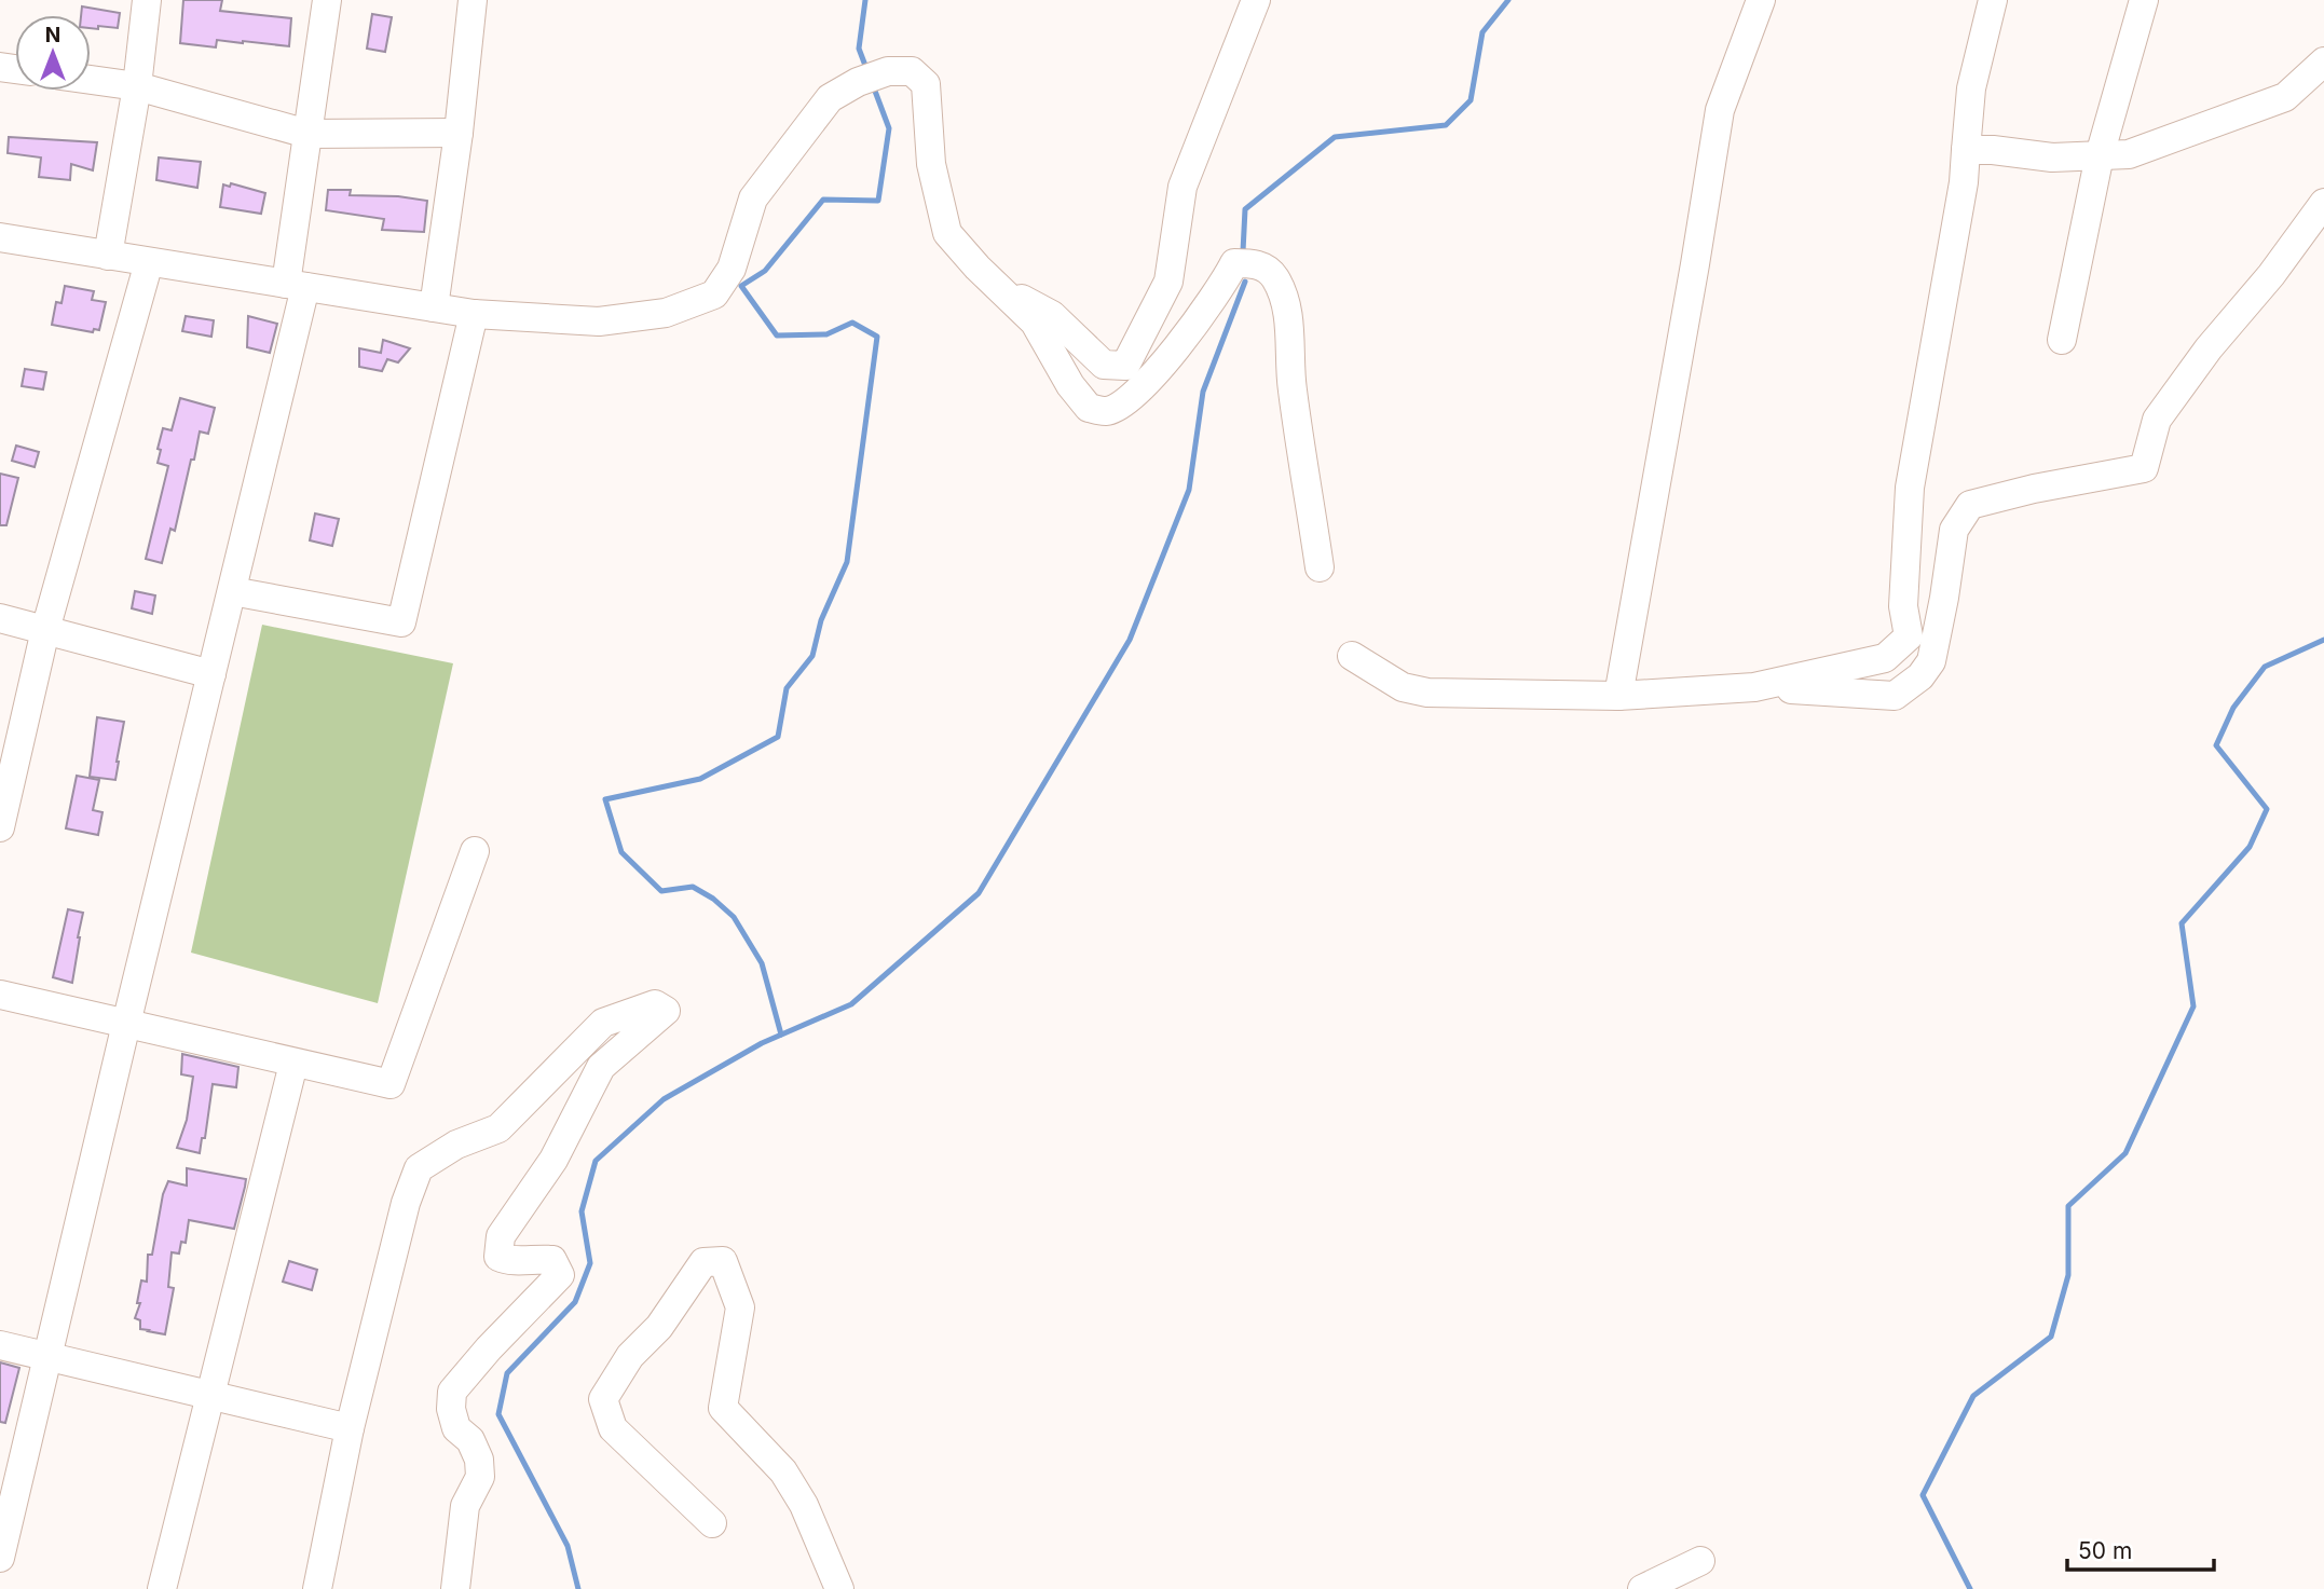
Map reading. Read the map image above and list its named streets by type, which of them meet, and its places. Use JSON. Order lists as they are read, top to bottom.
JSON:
{
  "scale_bar": "50 m",
  "north": "top"
}
